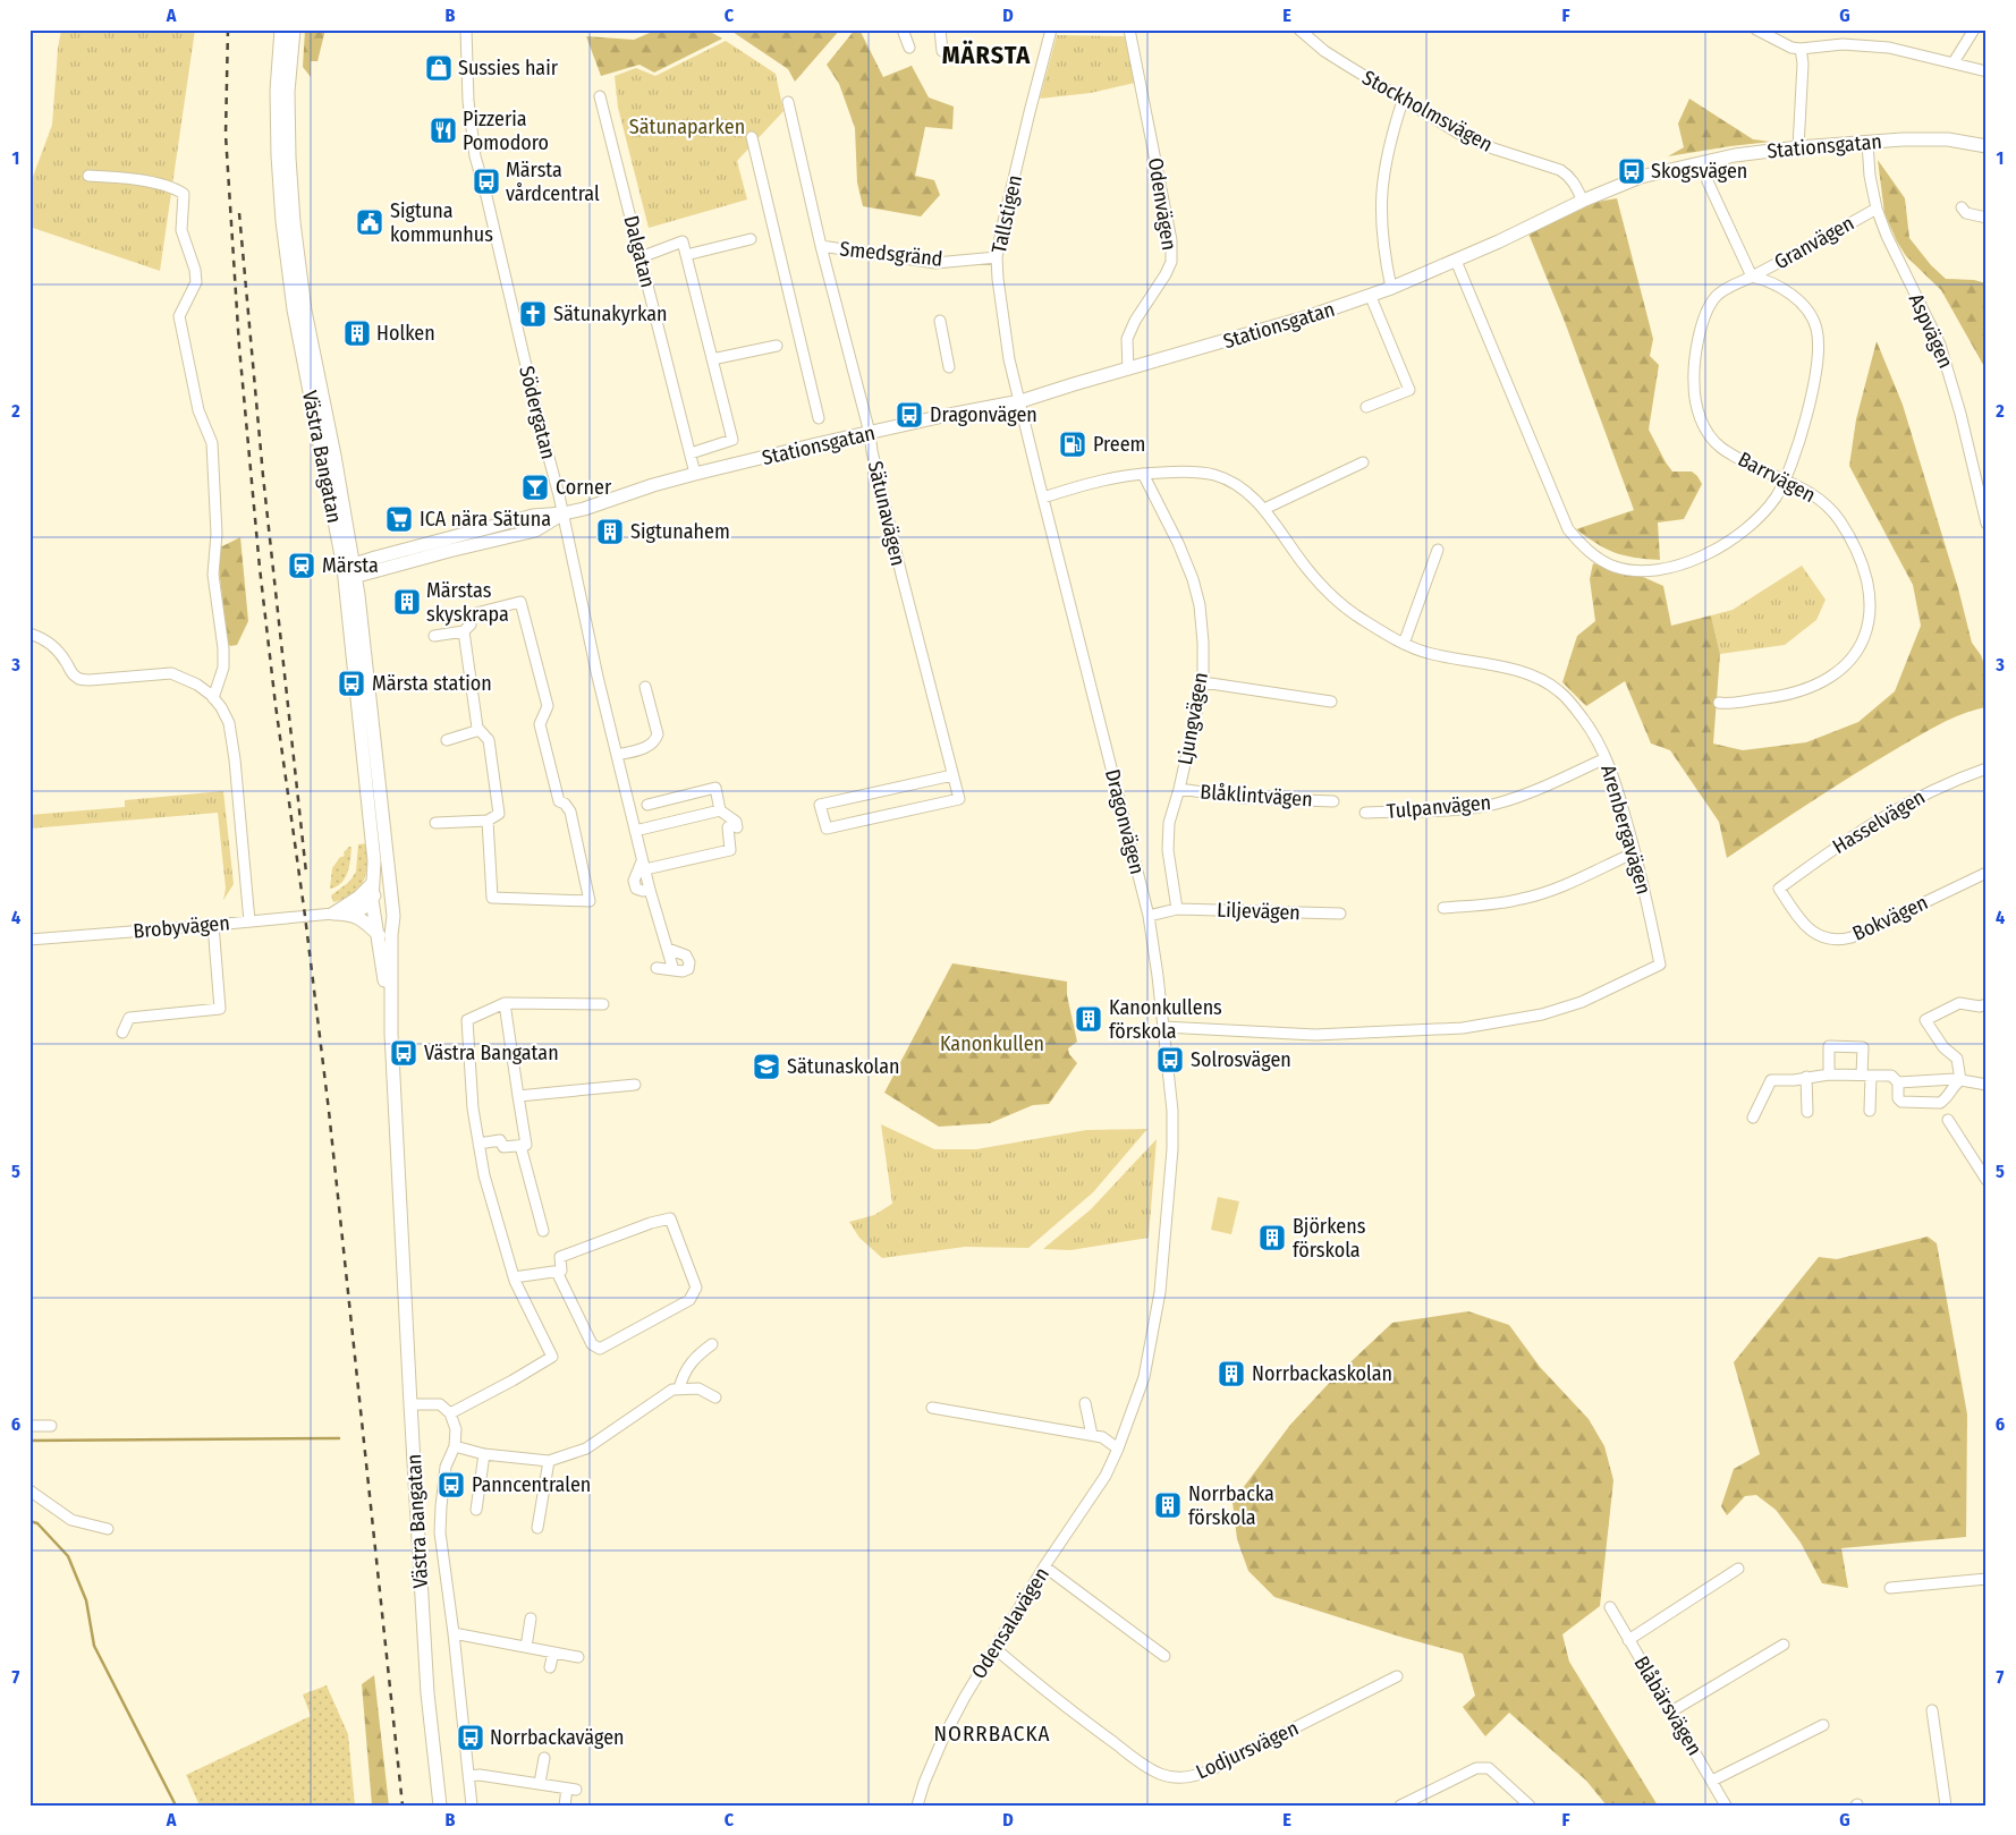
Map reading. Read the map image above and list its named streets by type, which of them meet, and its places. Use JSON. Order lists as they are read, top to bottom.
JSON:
{
  "streets": {
    "street": [
      "Stockholmsvägen",
      "Stationsgatan",
      "Odenvägen",
      "Tallstigen",
      "Granvägen",
      "Dalgatan",
      "Smedsgränd",
      "Aspvägen",
      "Södergatan",
      "Västra Bangatan",
      "Barrvägen",
      "Sätunavägen",
      "Ljungvägen",
      "Blåklintvägen",
      "Tulpanvägen",
      "Dragonvägen",
      "Hasselvägen",
      "Arenbergavägen",
      "Liljevägen",
      "Bokvägen",
      "Brobyvägen",
      "Odensalavägen",
      "Blåbärsvägen",
      "Lodjursvägen"
    ]
  },
  "crossings": [
    ["Stockholmsvägen", "Stationsgatan"],
    ["Stationsgatan", "Odenvägen"],
    ["Stationsgatan", "Tallstigen"],
    ["Stationsgatan", "Dalgatan"],
    ["Stationsgatan", "Aspvägen"],
    ["Stationsgatan", "Södergatan"],
    ["Stationsgatan", "Västra Bangatan"],
    ["Stationsgatan", "Sätunavägen"],
    ["Stationsgatan", "Dragonvägen"],
    ["Tallstigen", "Smedsgränd"],
    ["Tallstigen", "Dragonvägen"],
    ["Granvägen", "Aspvägen"],
    ["Granvägen", "Barrvägen"],
    ["Smedsgränd", "Sätunavägen"],
    ["Västra Bangatan", "Brobyvägen"],
    ["Ljungvägen", "Blåklintvägen"],
    ["Ljungvägen", "Arenbergavägen"],
    ["Ljungvägen", "Liljevägen"],
    ["Tulpanvägen", "Arenbergavägen"],
    ["Dragonvägen", "Arenbergavägen"],
    ["Dragonvägen", "Odensalavägen"],
    ["Hasselvägen", "Bokvägen"],
    ["Odensalavägen", "Lodjursvägen"]
  ],
  "districts": ["MÄRSTA", "NORRBACKA"],
  "parks": ["Sätunaparken", "Kanonkullen"],
  "places": {
    "shop": ["Sussies hair"],
    "restaurant": ["Pizzeria Pomodoro"],
    "bus stop": [
      "Skogsvägen",
      "Märsta vårdcentral",
      "Dragonvägen",
      "Märsta station",
      "Västra Bangatan",
      "Solrosvägen",
      "Panncentralen",
      "Norrbackavägen"
    ],
    "public building": ["Sigtuna kommunhus"],
    "church": ["Sätunakyrkan"],
    "building": [
      "Holken",
      "Sigtunahem",
      "Märstas skyskrapa",
      "Kanonkullens förskola",
      "Björkens förskola",
      "Norrbackaskolan",
      "Norrbacka förskola"
    ],
    "fuel station": ["Preem"],
    "bar": ["Corner"],
    "supermarket": ["ICA nära Sätuna"],
    "station": ["Märsta"],
    "school or university": ["Sätunaskolan"]
  },
  "grid": {
    "columns": [
      "A",
      "B",
      "C",
      "D",
      "E",
      "F",
      "G"
    ],
    "rows": [
      "1",
      "2",
      "3",
      "4",
      "5",
      "6",
      "7"
    ]
  }
}
